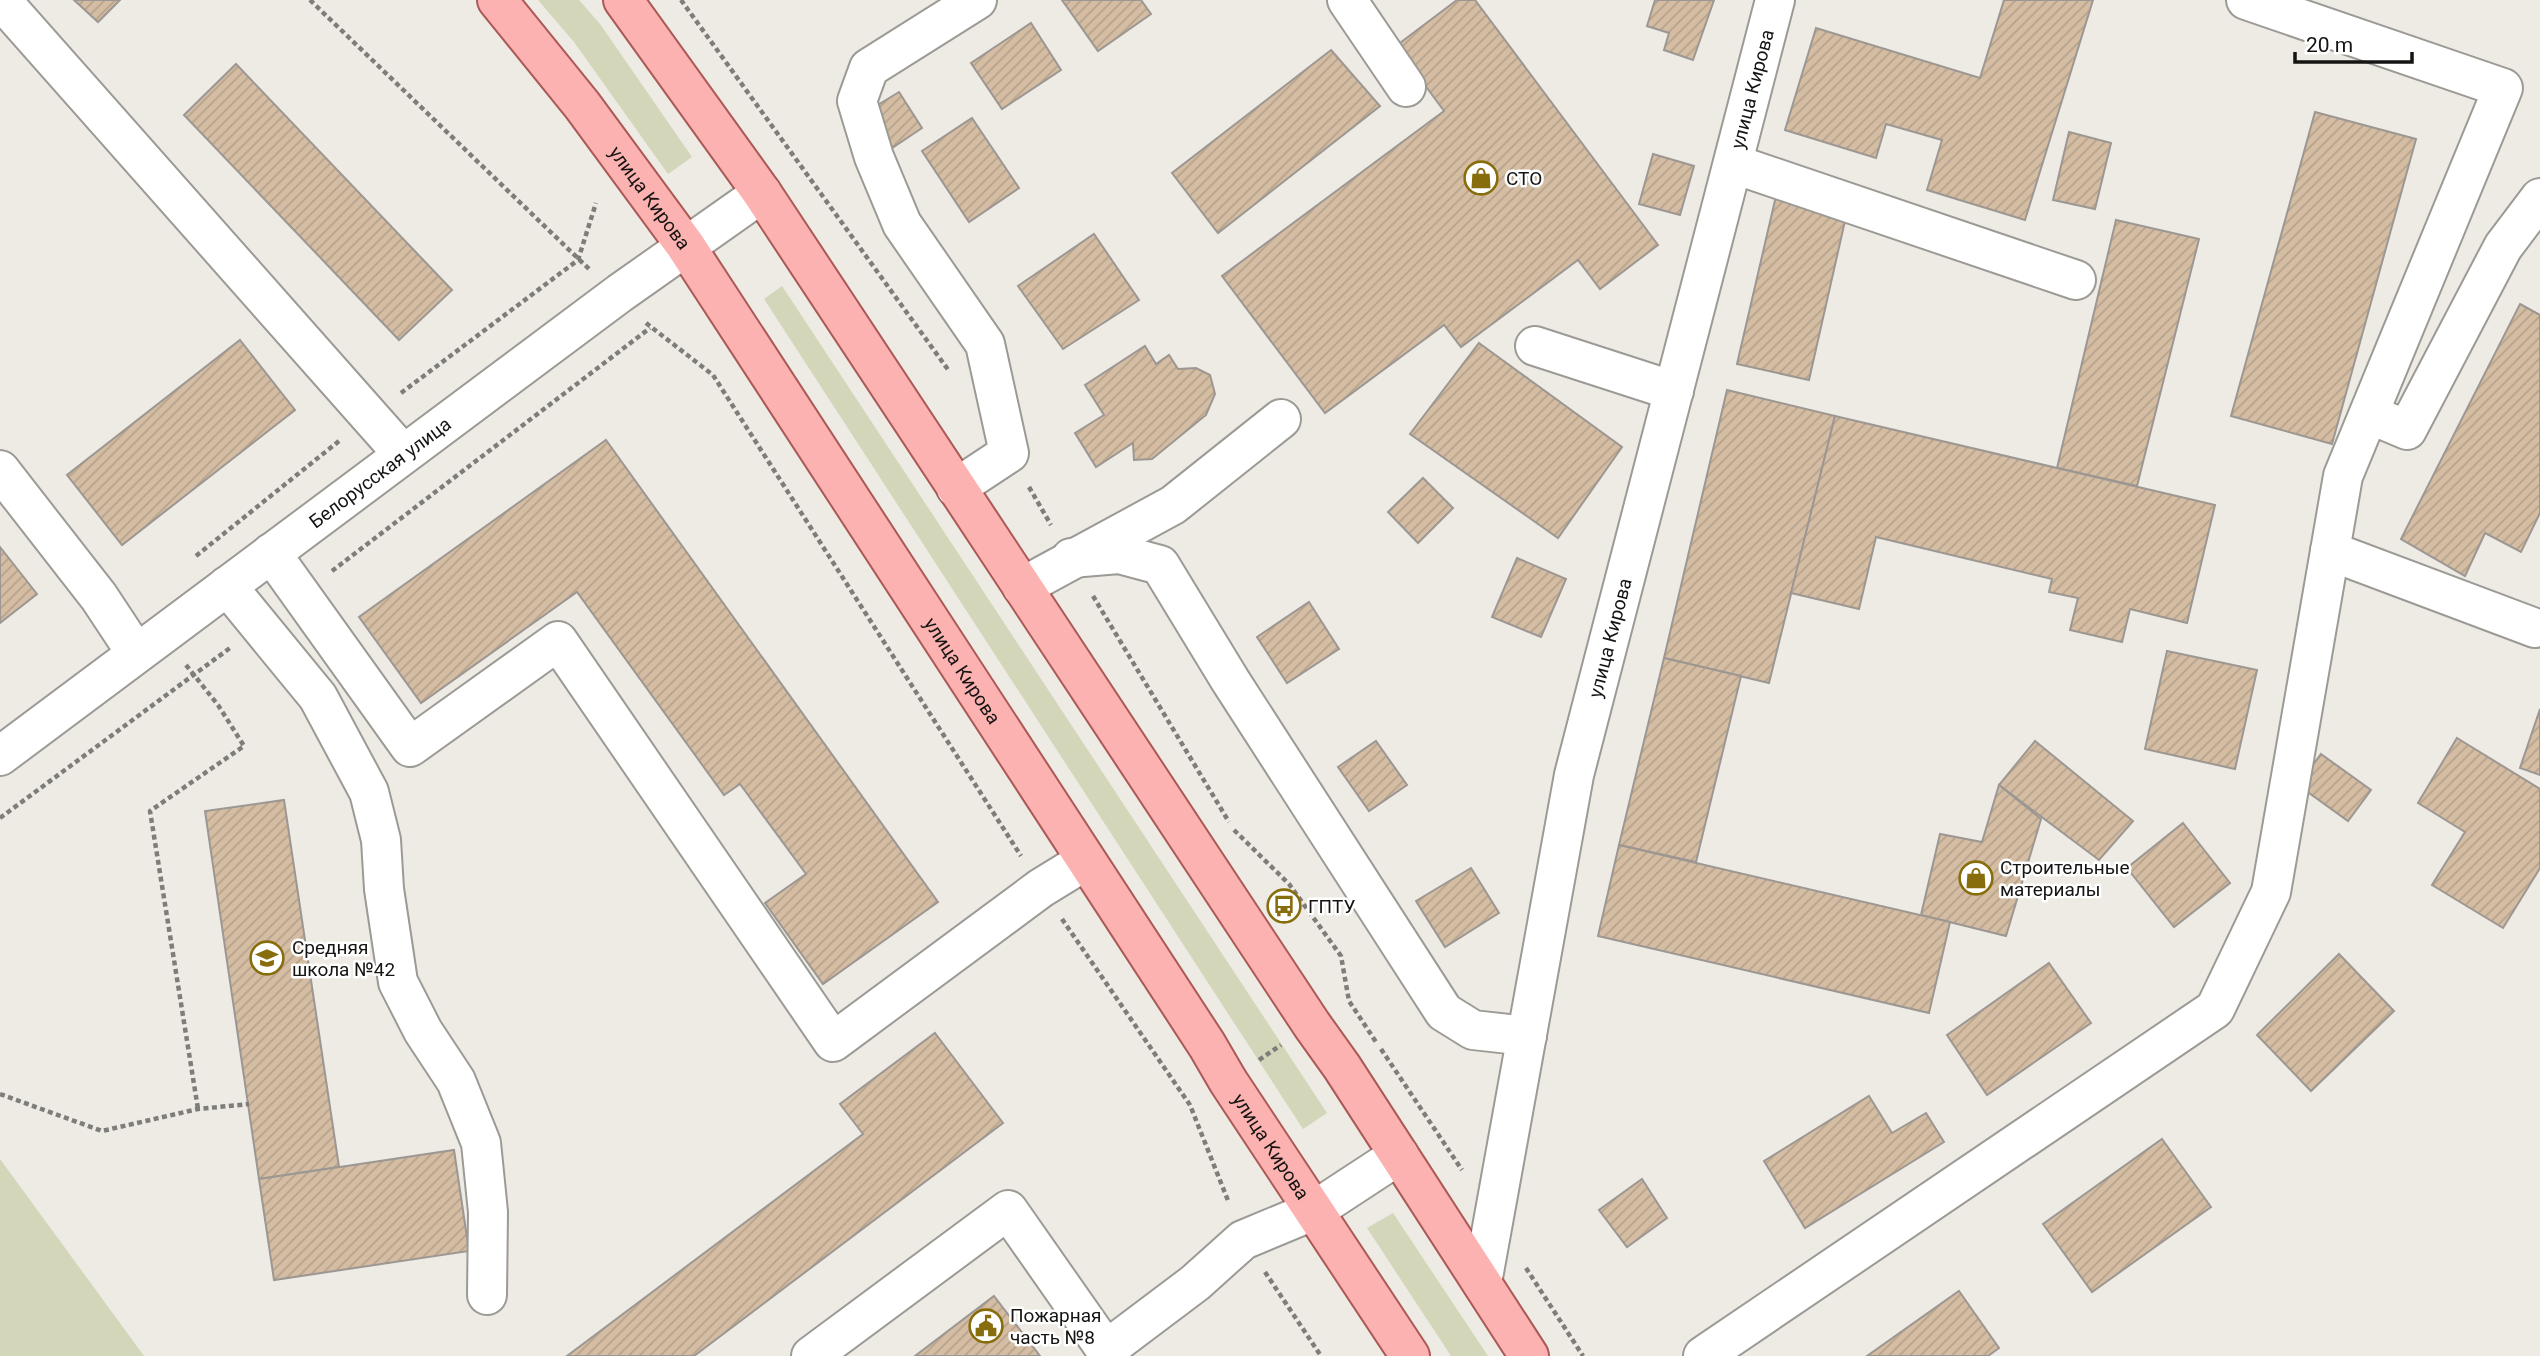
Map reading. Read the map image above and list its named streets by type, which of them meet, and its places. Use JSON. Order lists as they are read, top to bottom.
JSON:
{
  "streets": {
    "main road": ["улица Кирова"],
    "street": ["Белорусская улица"]
  },
  "crossings": [
    ["улица Кирова", "Белорусская улица"]
  ],
  "places": {
    "shop": ["СТО", "Строительные материалы"],
    "bus stop": ["ГПТУ"],
    "school or university": ["Средняя школа №42"],
    "public building": ["Пожарная часть №8"]
  },
  "scale_bar": "20 m"
}
